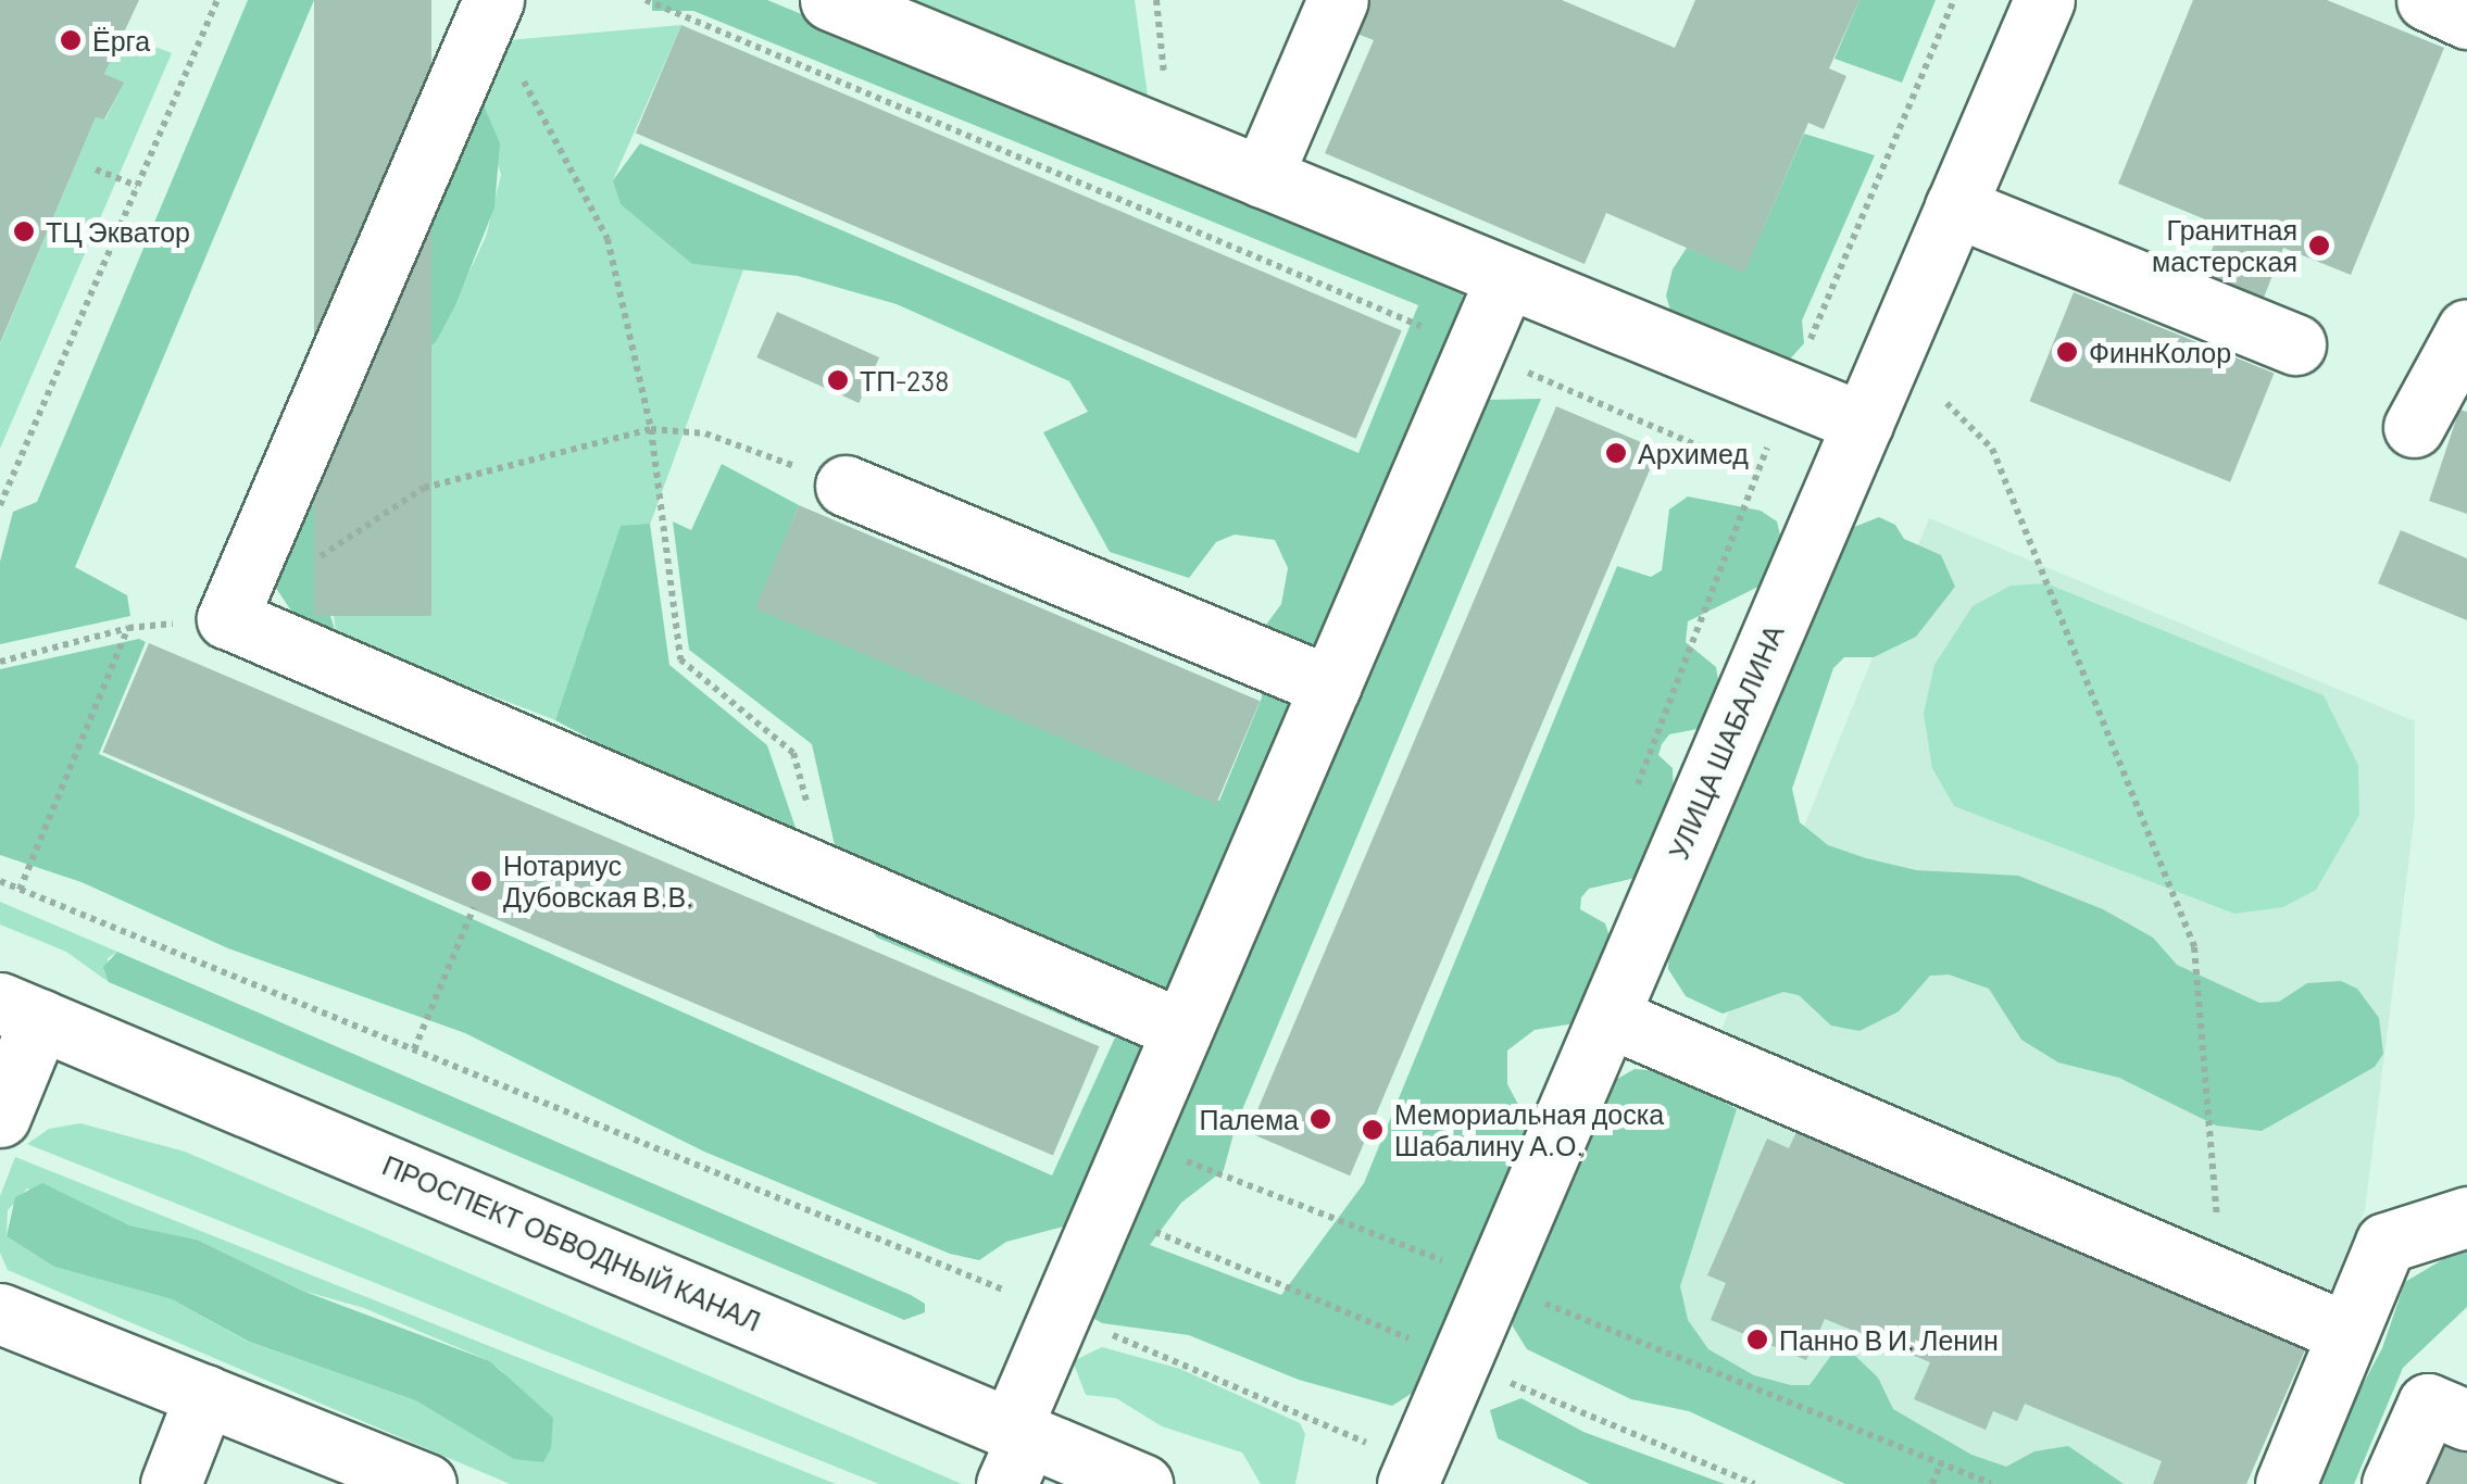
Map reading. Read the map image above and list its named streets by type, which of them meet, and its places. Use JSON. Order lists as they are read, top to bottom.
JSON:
{
  "streets": {
    "street": ["УЛИЦА ШАБАЛИНА", "ПРОСПЕКТ ОБВОДНЫЙ КАНАЛ"]
  },
  "places": [
    "Ёрга",
    "ТЦ Экватор",
    "Гранитная мастерская",
    "ФиннКолор",
    "ТП-238",
    "Архимед",
    "Нотариус Дубовская В.В.",
    "Палема",
    "Мемориальная доска Шабалину А.О.",
    "Панно В И. Ленин"
  ]
}
